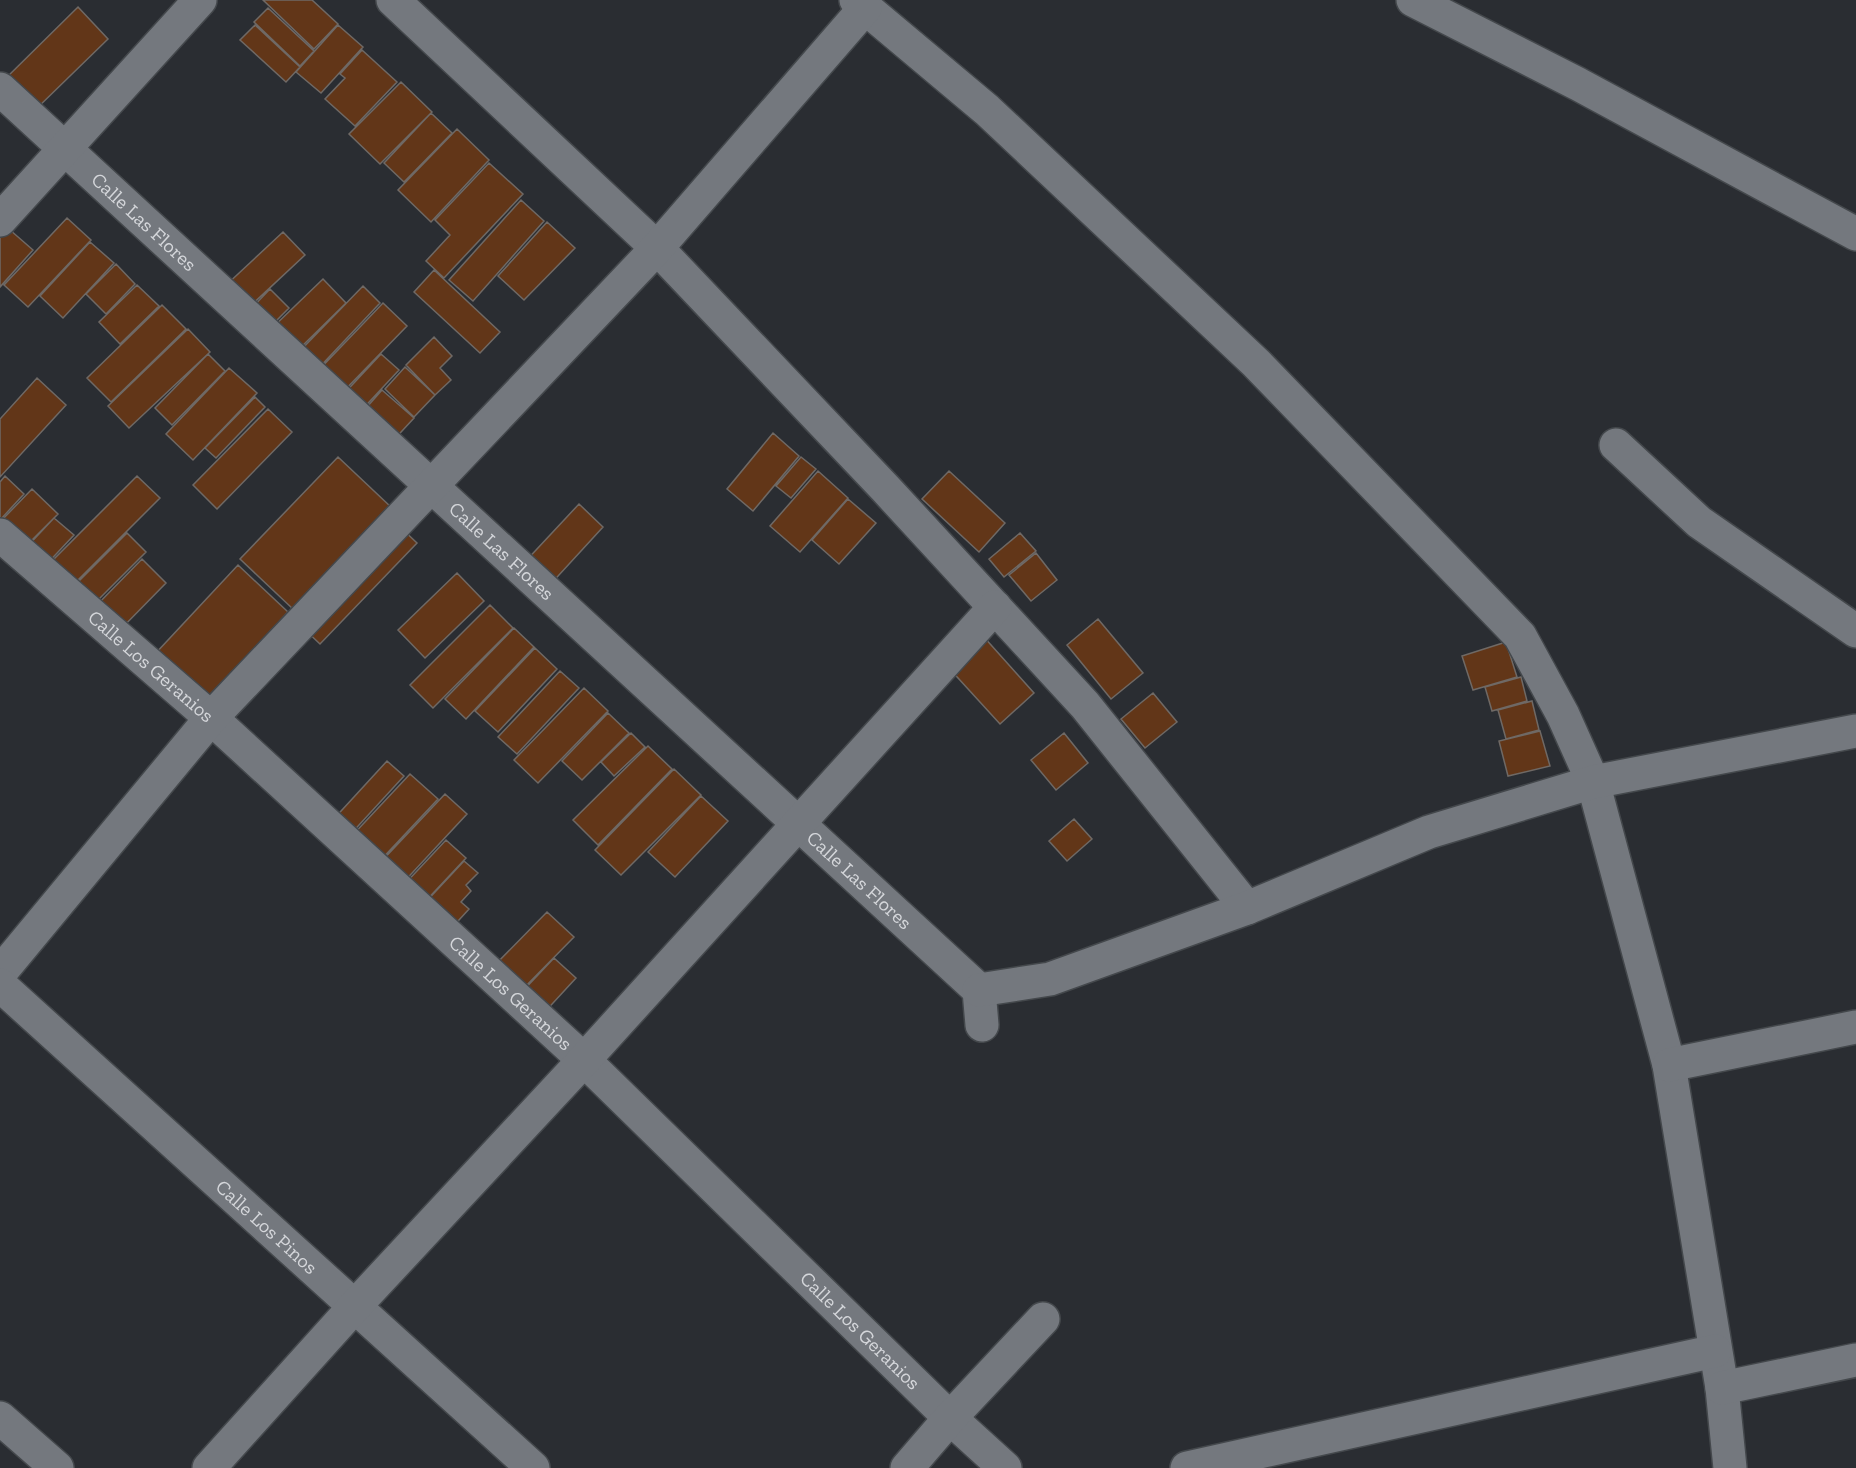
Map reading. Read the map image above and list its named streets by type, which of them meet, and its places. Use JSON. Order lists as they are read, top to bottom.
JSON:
{
  "streets": {
    "street": ["Calle Las Flores", "Calle Los Geranios", "Calle Los Pinos"]
  }
}
